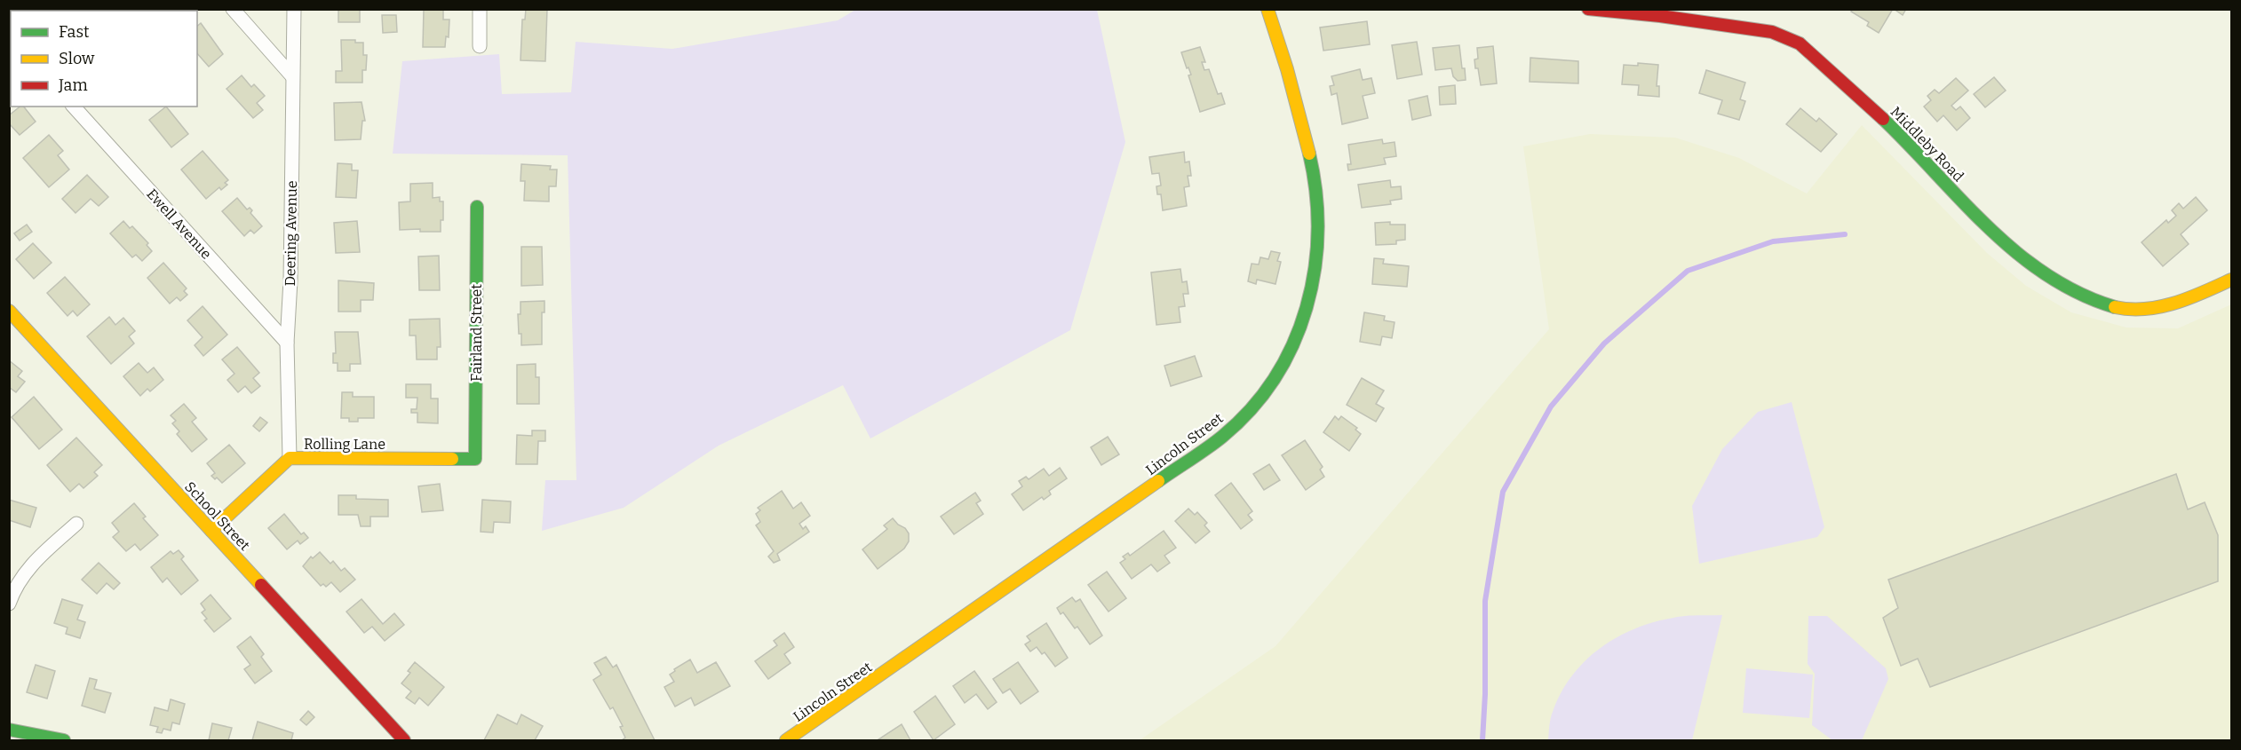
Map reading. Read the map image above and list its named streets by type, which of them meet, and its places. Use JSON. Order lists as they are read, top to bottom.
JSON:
{
  "streets": {
    "street": [
      "Middleby Road",
      "Ewell Avenue",
      "Deering Avenue",
      "Fairland Street",
      "Rolling Lane",
      "Lincoln Street",
      "School Street"
    ]
  },
  "crossings": [
    ["Ewell Avenue", "Deering Avenue"],
    ["Deering Avenue", "Rolling Lane"],
    ["Fairland Street", "Rolling Lane"],
    ["Rolling Lane", "School Street"]
  ],
  "legend": ["Fast", "Slow", "Jam"]
}
